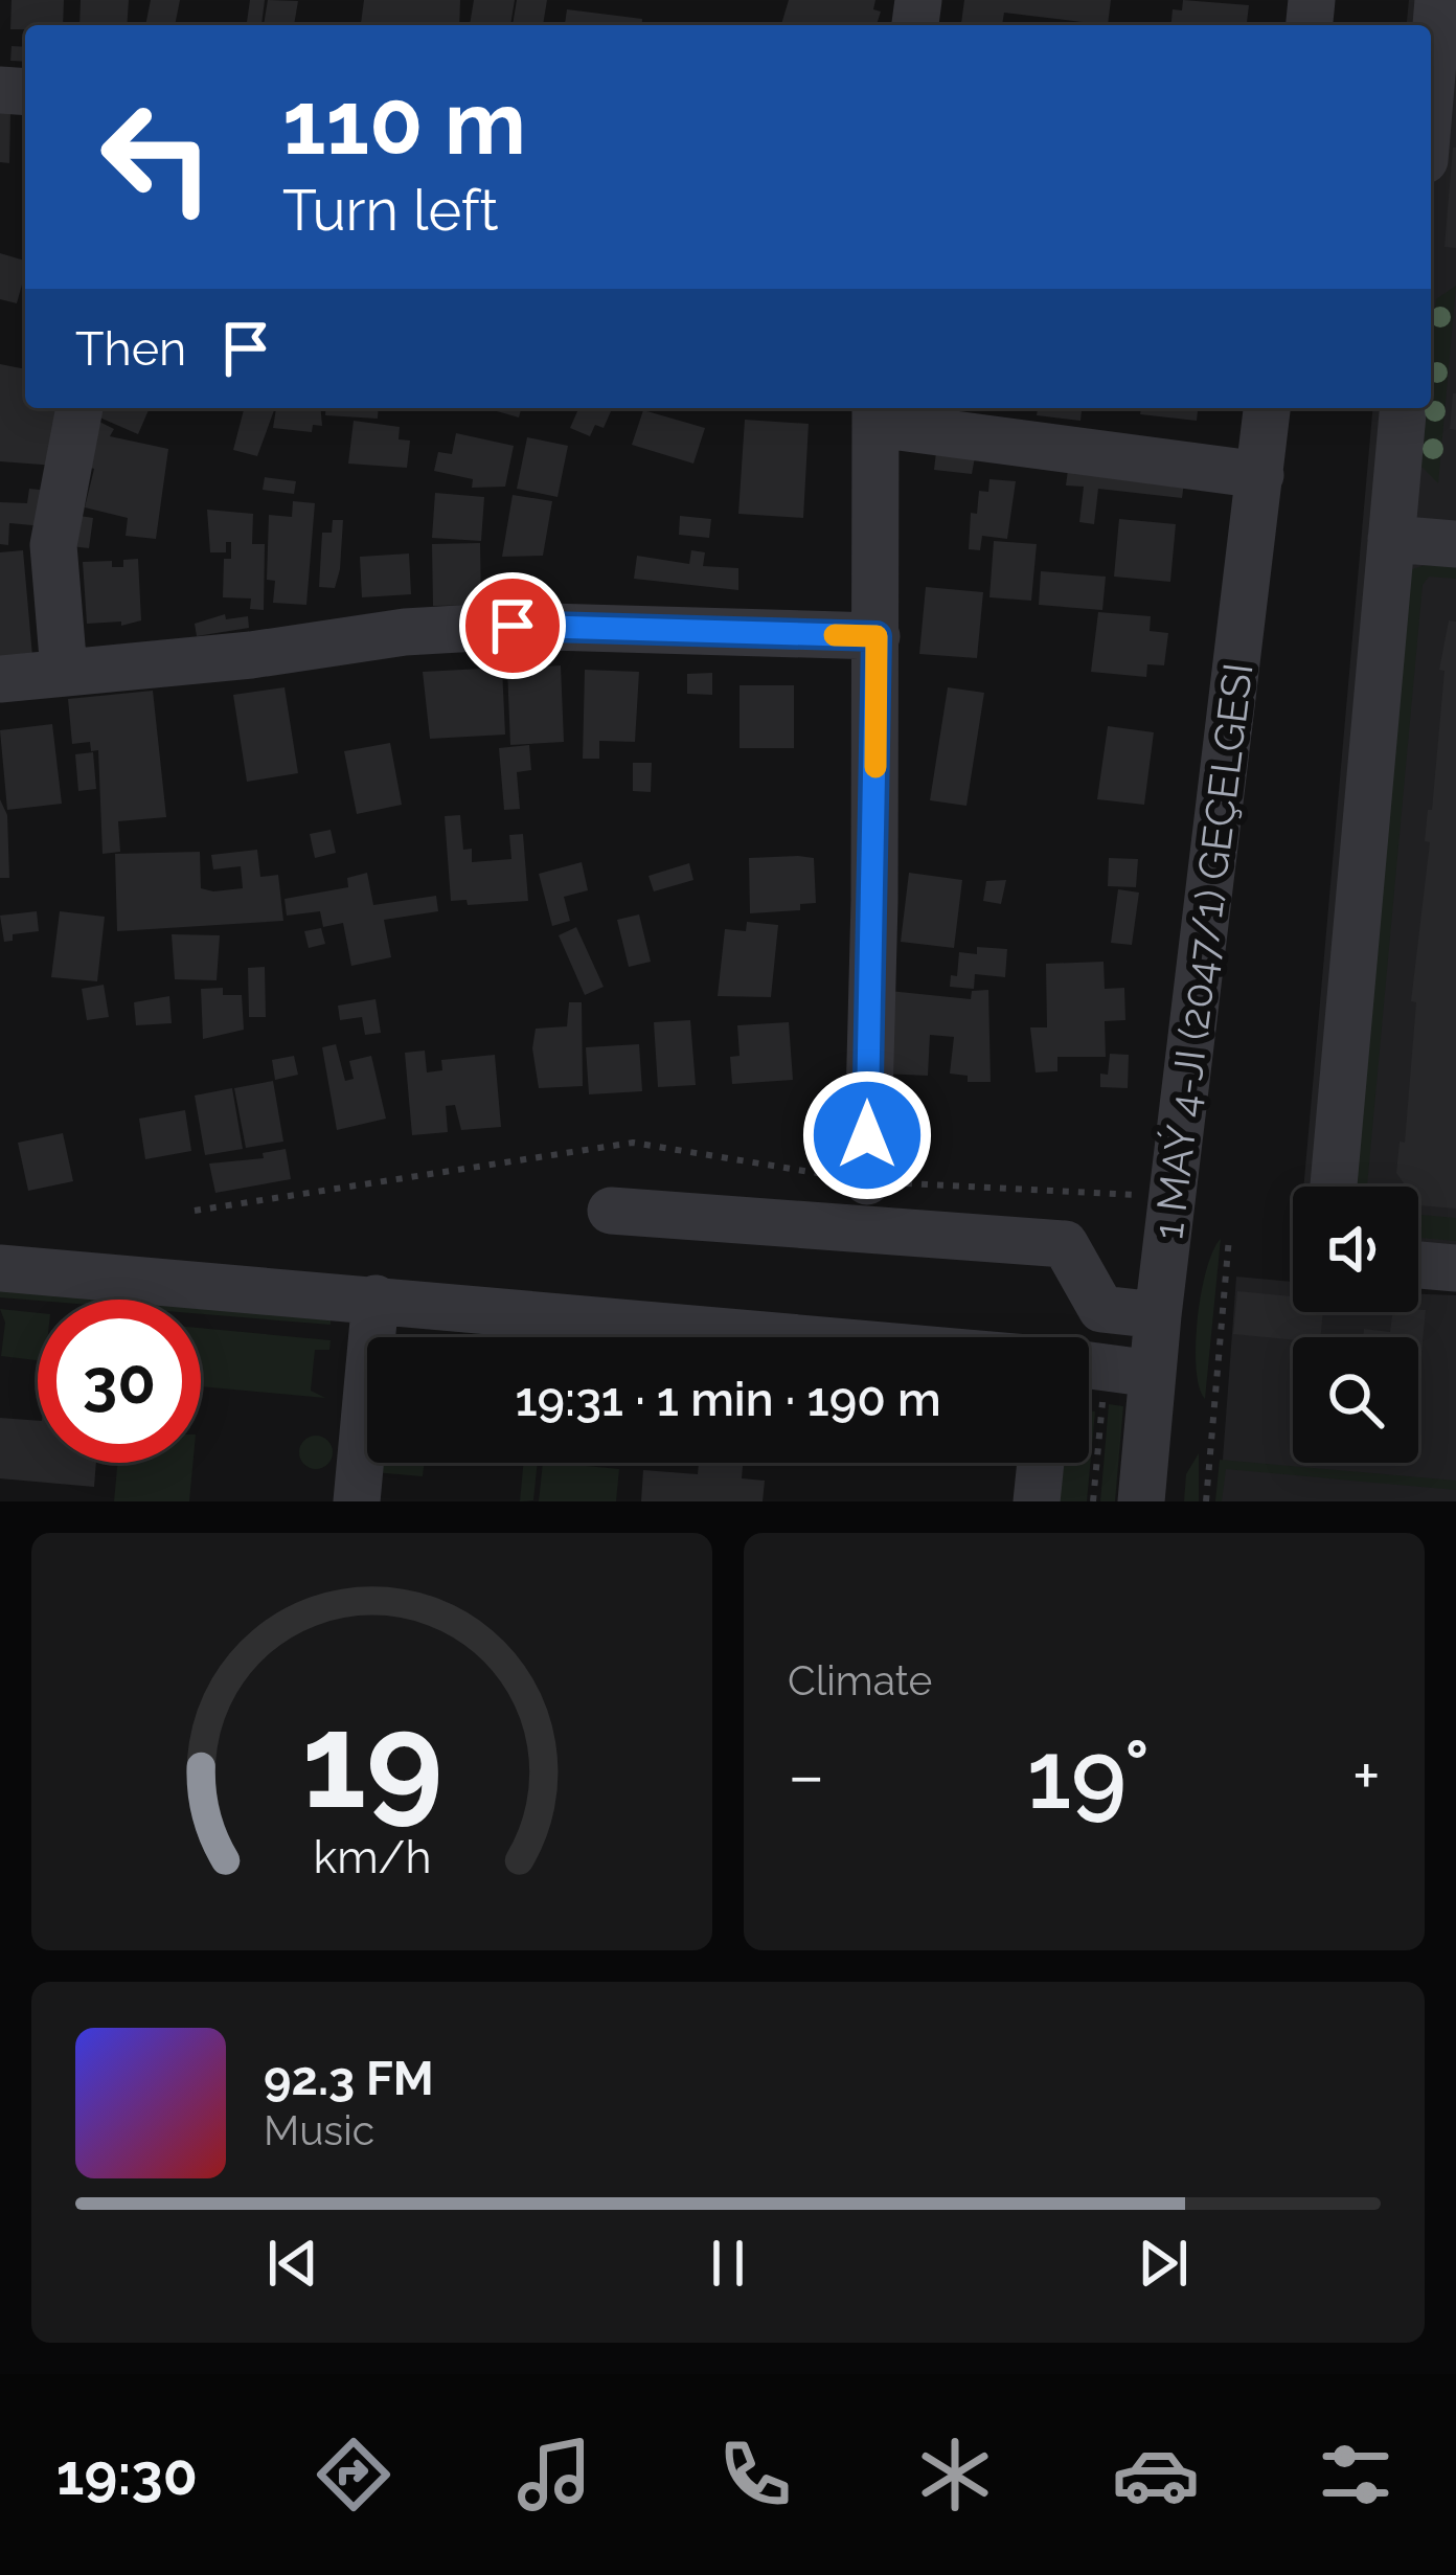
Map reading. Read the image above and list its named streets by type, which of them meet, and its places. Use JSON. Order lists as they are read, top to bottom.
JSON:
{
  "streets": {
    "street": ["1 MAÝ 4-JI (2047/1) GEÇELGESI"]
  },
  "page": {
    "turn": ["110 m", "Turn left"],
    "then": "Then",
    "limit": "30",
    "trip": "19:31 · 1 min · 190 m",
    "tile": "Climate",
    "heat": ["−", "19°", "+"],
    "song": ["92.3 FM", "Music"],
    "tabs": "19:30",
    "gauge": ["19", "km/h"]
  }
}
